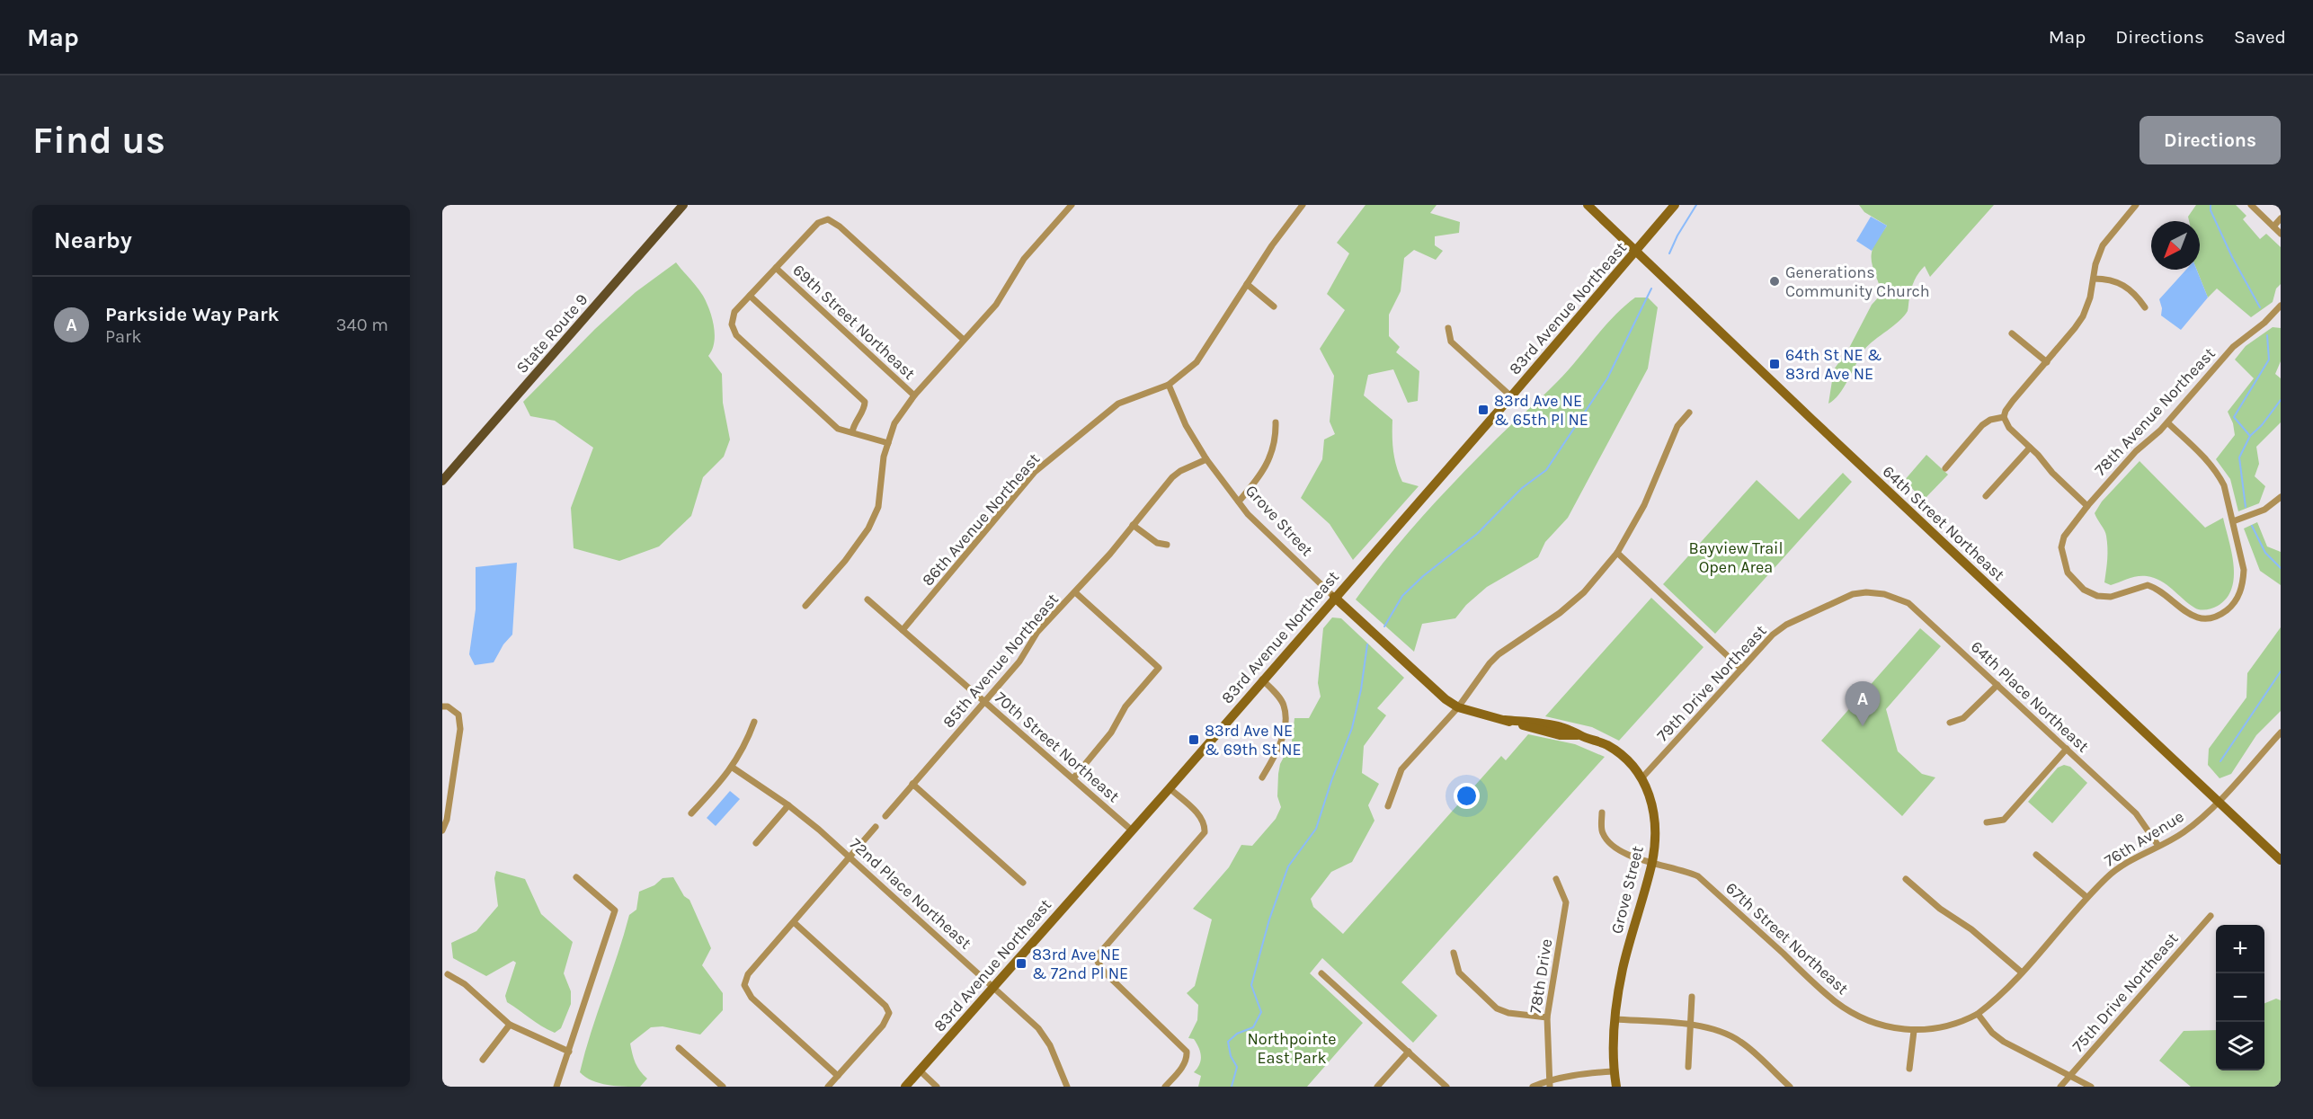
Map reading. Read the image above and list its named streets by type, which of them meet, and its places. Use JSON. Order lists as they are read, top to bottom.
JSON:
{
  "streets": {
    "main road": ["State Route 9"],
    "street": [
      "83rd Avenue Northeast",
      "69th Street Northeast",
      "78th Avenue Northeast",
      "86th Avenue Northeast",
      "Grove Street",
      "64th Street Northeast",
      "85th Avenue Northeast",
      "79th Drive Northeast",
      "64th Place Northeast",
      "70th Street Northeast",
      "76th Avenue",
      "72nd Place Northeast",
      "67th Street Northeast",
      "78th Drive",
      "75th Drive Northeast"
    ]
  },
  "crossings": [
    ["83rd Avenue Northeast", "Grove Street"],
    ["83rd Avenue Northeast", "64th Street Northeast"],
    ["83rd Avenue Northeast", "70th Street Northeast"],
    ["83rd Avenue Northeast", "72nd Place Northeast"],
    ["86th Avenue Northeast", "Grove Street"],
    ["86th Avenue Northeast", "70th Street Northeast"],
    ["Grove Street", "85th Avenue Northeast"],
    ["Grove Street", "79th Drive Northeast"],
    ["Grove Street", "67th Street Northeast"],
    ["64th Street Northeast", "76th Avenue"],
    ["85th Avenue Northeast", "70th Street Northeast"],
    ["79th Drive Northeast", "64th Place Northeast"],
    ["64th Place Northeast", "76th Avenue"],
    ["76th Avenue", "67th Street Northeast"]
  ],
  "parks": ["Bayview Trail Open Area", "Northpointe East Park"],
  "places": {
    "other": ["Generations Community Church"],
    "transit": [
      "64th St NE & 83rd Ave NE",
      "83rd Ave NE & 65th Pl NE",
      "83rd Ave NE & 69th St NE",
      "83rd Ave NE & 72nd Pl NE"
    ]
  },
  "north": "bottom left",
  "page": {
    "header": "Map",
    "nav": ["Map", "Directions", "Saved"],
    "buttons": "Directions",
    "title": "Find us",
    "heading": "Nearby",
    "list": [
      {
        "mark": "A",
        "name": "Parkside Way Park",
        "note": "Park",
        "value": "340 m"
      }
    ],
    "pins": "A",
    "map_buttons": ["+", "−"]
  }
}
